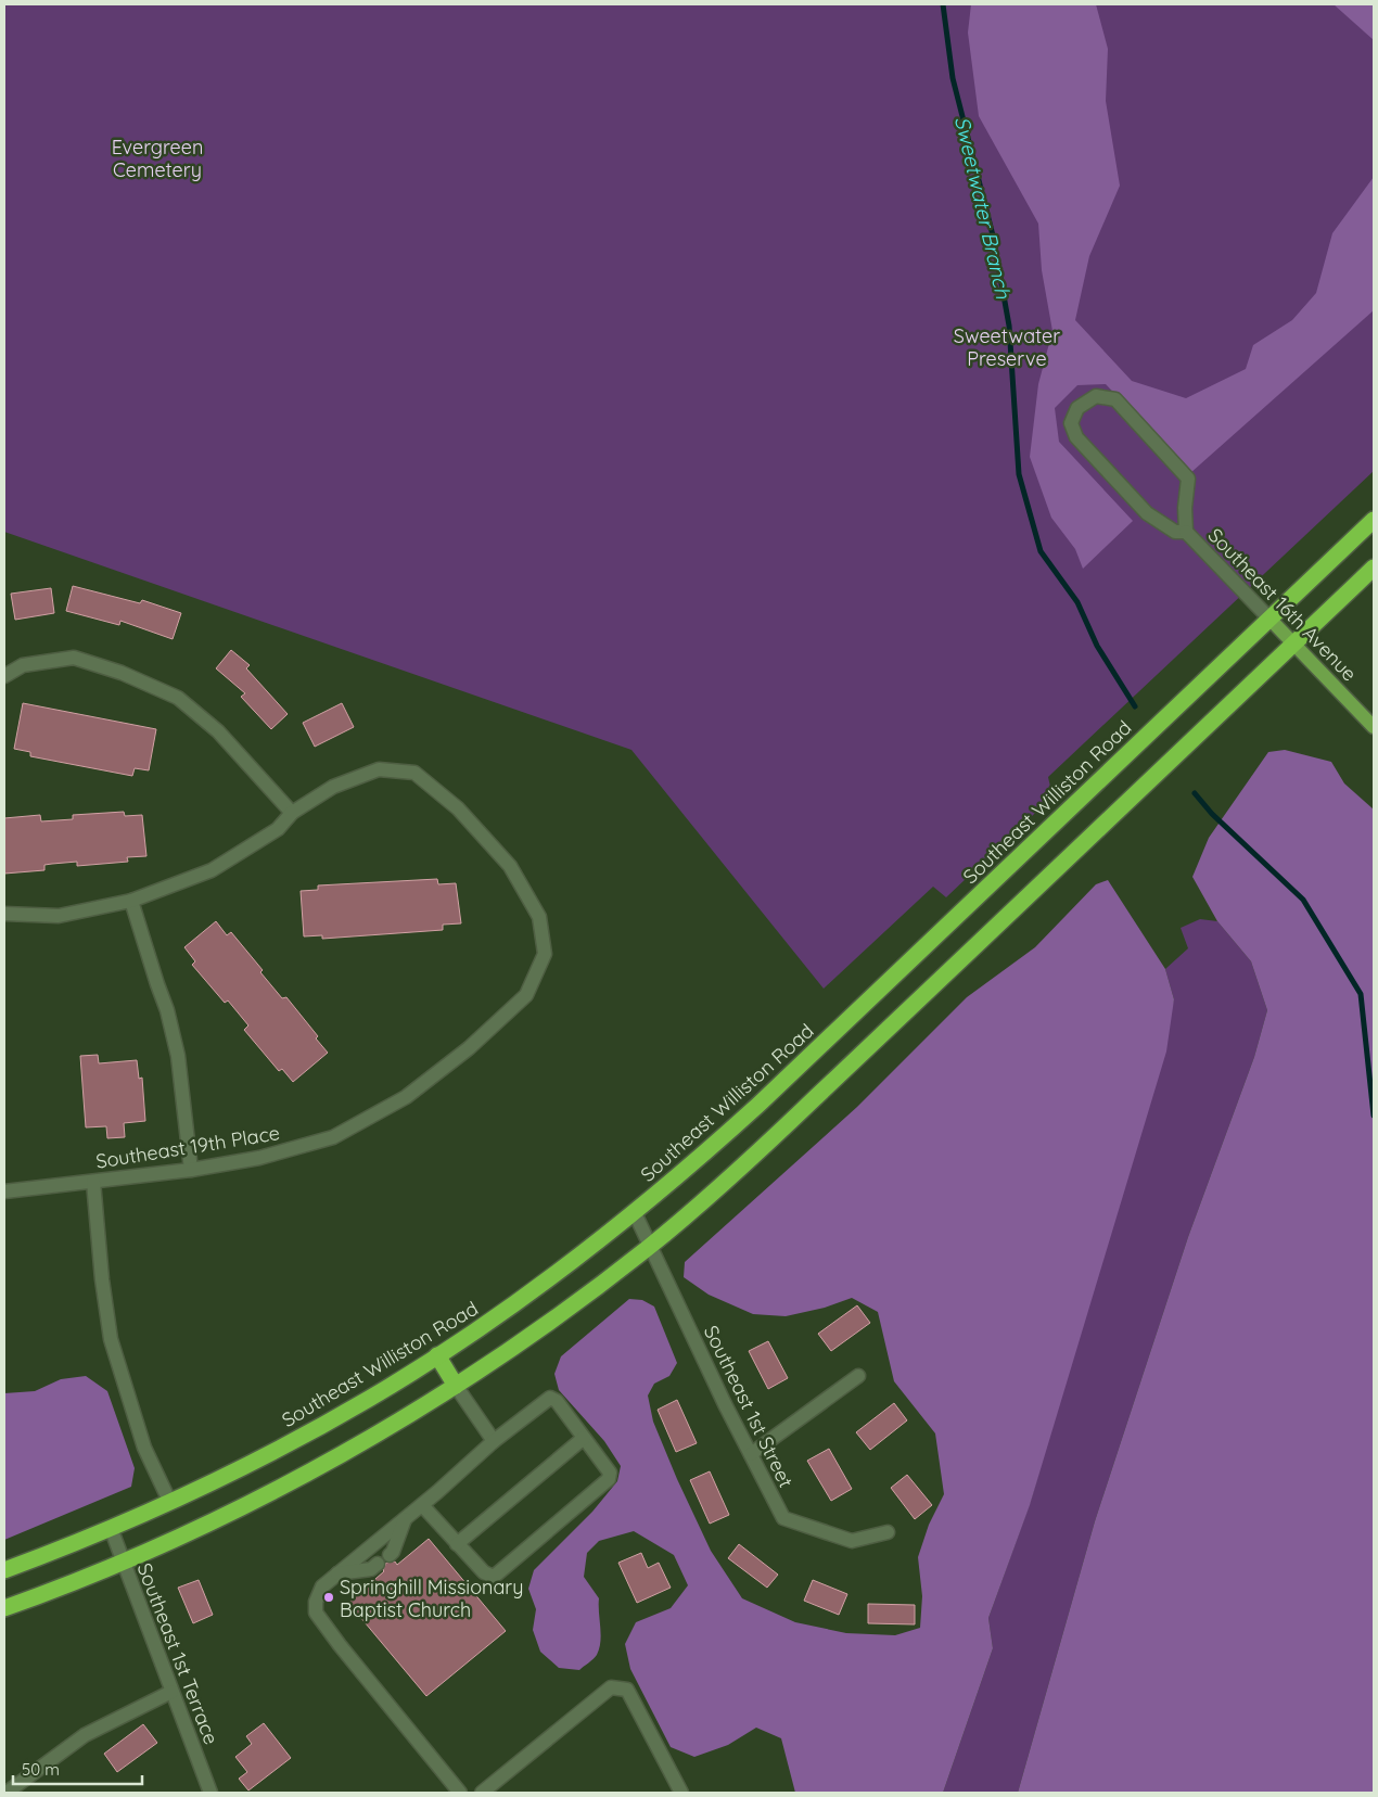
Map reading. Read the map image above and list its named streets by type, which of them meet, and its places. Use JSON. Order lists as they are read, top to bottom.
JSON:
{
  "streets": {
    "highway": ["Southeast Williston Road"],
    "main road": ["Southeast 16th Avenue"],
    "street": ["Southeast 19th Place", "Southeast 1st Street", "Southeast 1st Terrace"]
  },
  "crossings": [
    ["Southeast 16th Avenue", "Southeast Williston Road"],
    ["Southeast Williston Road", "Southeast 1st Street"],
    ["Southeast Williston Road", "Southeast 1st Terrace"]
  ],
  "water": ["Sweetwater Branch"],
  "parks": ["Evergreen Cemetery", "Sweetwater Preserve"],
  "places": ["Springhill Missionary Baptist Church"],
  "scale_bar": "50 m"
}
